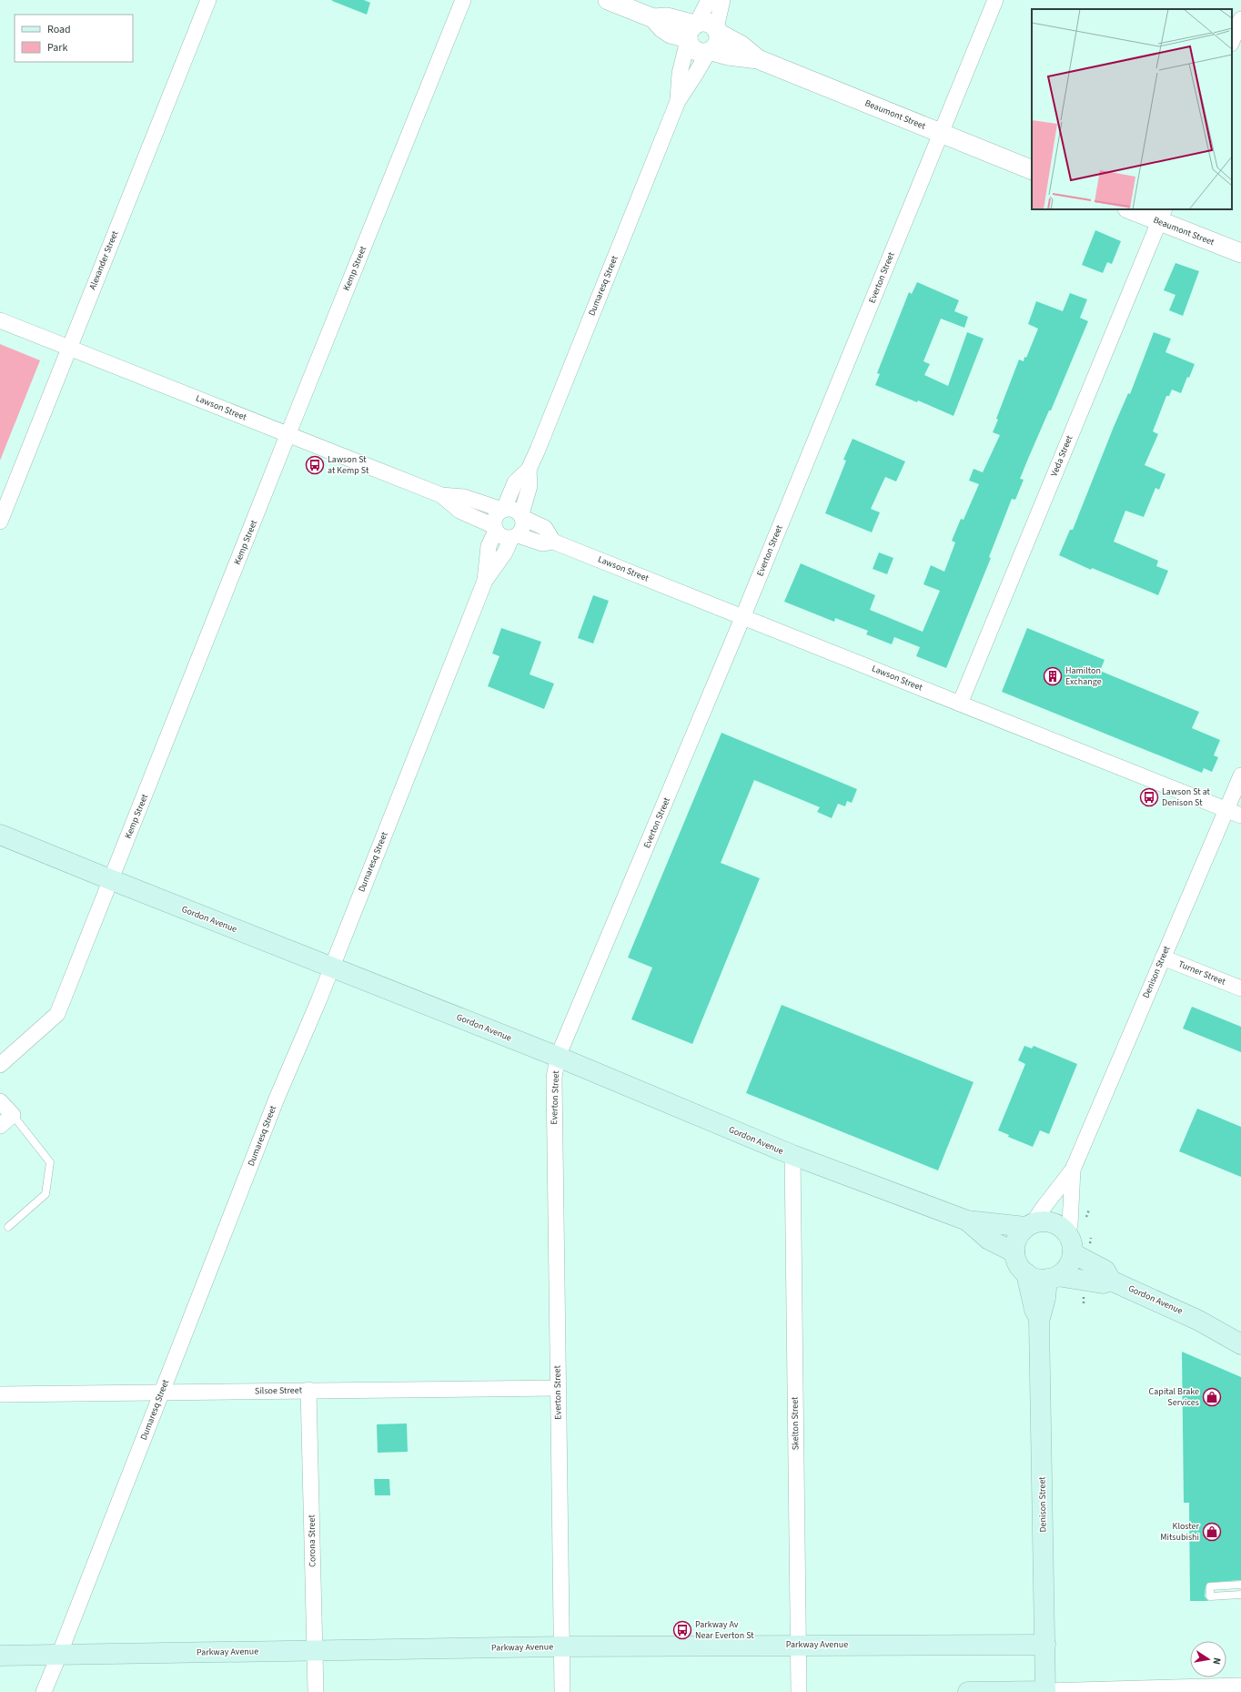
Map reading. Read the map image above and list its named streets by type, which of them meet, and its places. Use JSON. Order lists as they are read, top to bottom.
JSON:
{
  "streets": {
    "main road": ["Gordon Avenue", "Denison Street", "Parkway Avenue"],
    "street": [
      "Beaumont Street",
      "Alexander Street",
      "Kemp Street",
      "Everton Street",
      "Dumaresq Street",
      "Lawson Street",
      "Veda Street",
      "Turner Street",
      "Silsoe Street",
      "Skelton Street",
      "Corona Street"
    ]
  },
  "crossings": [
    ["Beaumont Street", "Everton Street"],
    ["Beaumont Street", "Dumaresq Street"],
    ["Beaumont Street", "Veda Street"],
    ["Alexander Street", "Lawson Street"],
    ["Kemp Street", "Lawson Street"],
    ["Kemp Street", "Gordon Avenue"],
    ["Everton Street", "Lawson Street"],
    ["Everton Street", "Gordon Avenue"],
    ["Everton Street", "Silsoe Street"],
    ["Everton Street", "Parkway Avenue"],
    ["Dumaresq Street", "Lawson Street"],
    ["Dumaresq Street", "Gordon Avenue"],
    ["Dumaresq Street", "Silsoe Street"],
    ["Dumaresq Street", "Parkway Avenue"],
    ["Lawson Street", "Veda Street"],
    ["Lawson Street", "Denison Street"],
    ["Gordon Avenue", "Denison Street"],
    ["Gordon Avenue", "Skelton Street"],
    ["Denison Street", "Turner Street"],
    ["Denison Street", "Parkway Avenue"],
    ["Silsoe Street", "Corona Street"],
    ["Skelton Street", "Parkway Avenue"],
    ["Corona Street", "Parkway Avenue"]
  ],
  "places": {
    "bus stop": ["Lawson St at Kemp St", "Lawson St at Denison St", "Parkway Av Near Everton St"],
    "building": ["Hamilton Exchange"],
    "shop": ["Capital Brake Services", "Kloster Mitsubishi"]
  },
  "legend": ["Road", "Park"],
  "north": "right"
}
